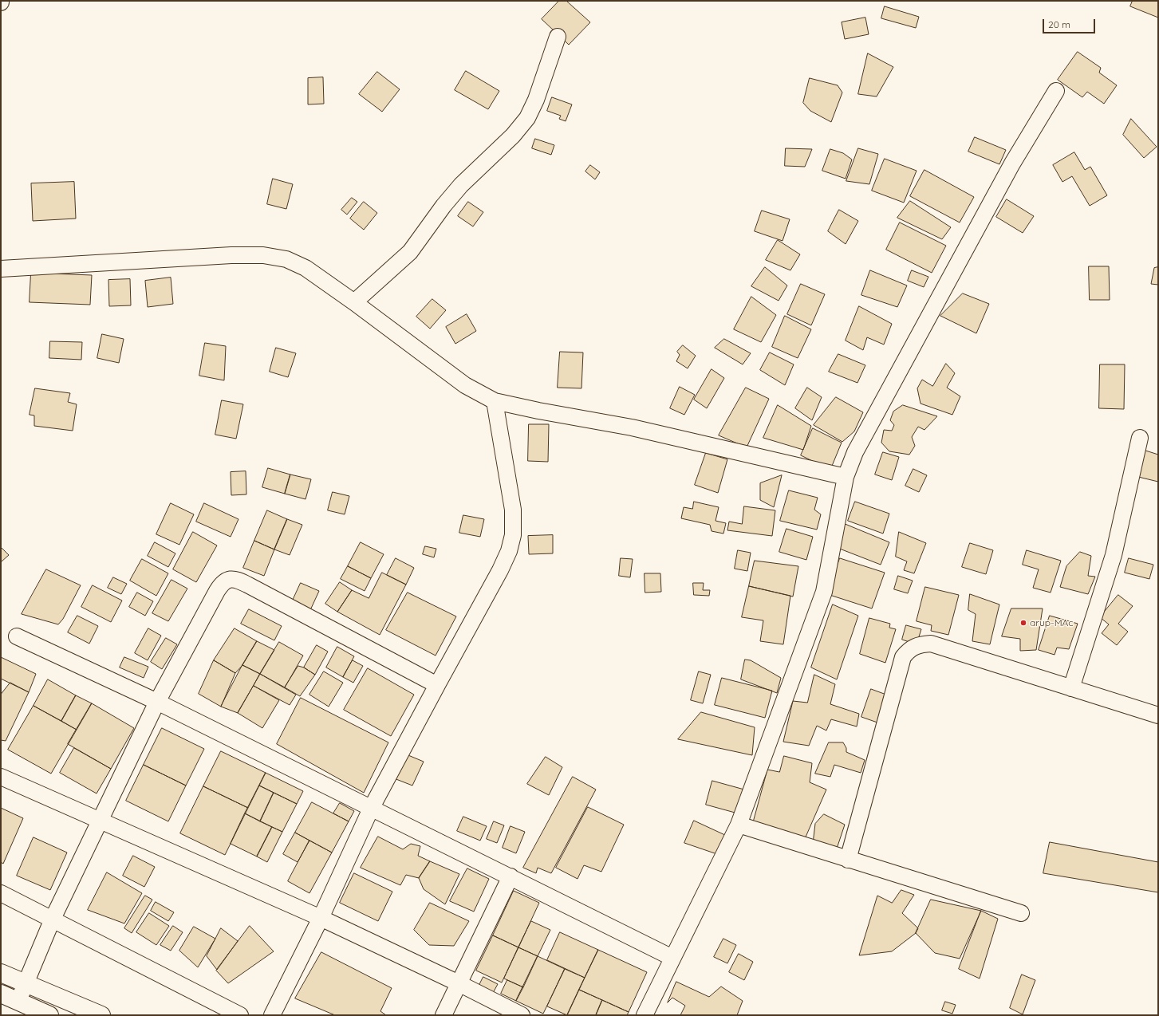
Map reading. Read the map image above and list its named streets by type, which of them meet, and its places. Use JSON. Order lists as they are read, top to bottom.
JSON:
{
  "places": ["arup-MAc"],
  "scale_bar": "20 m"
}
